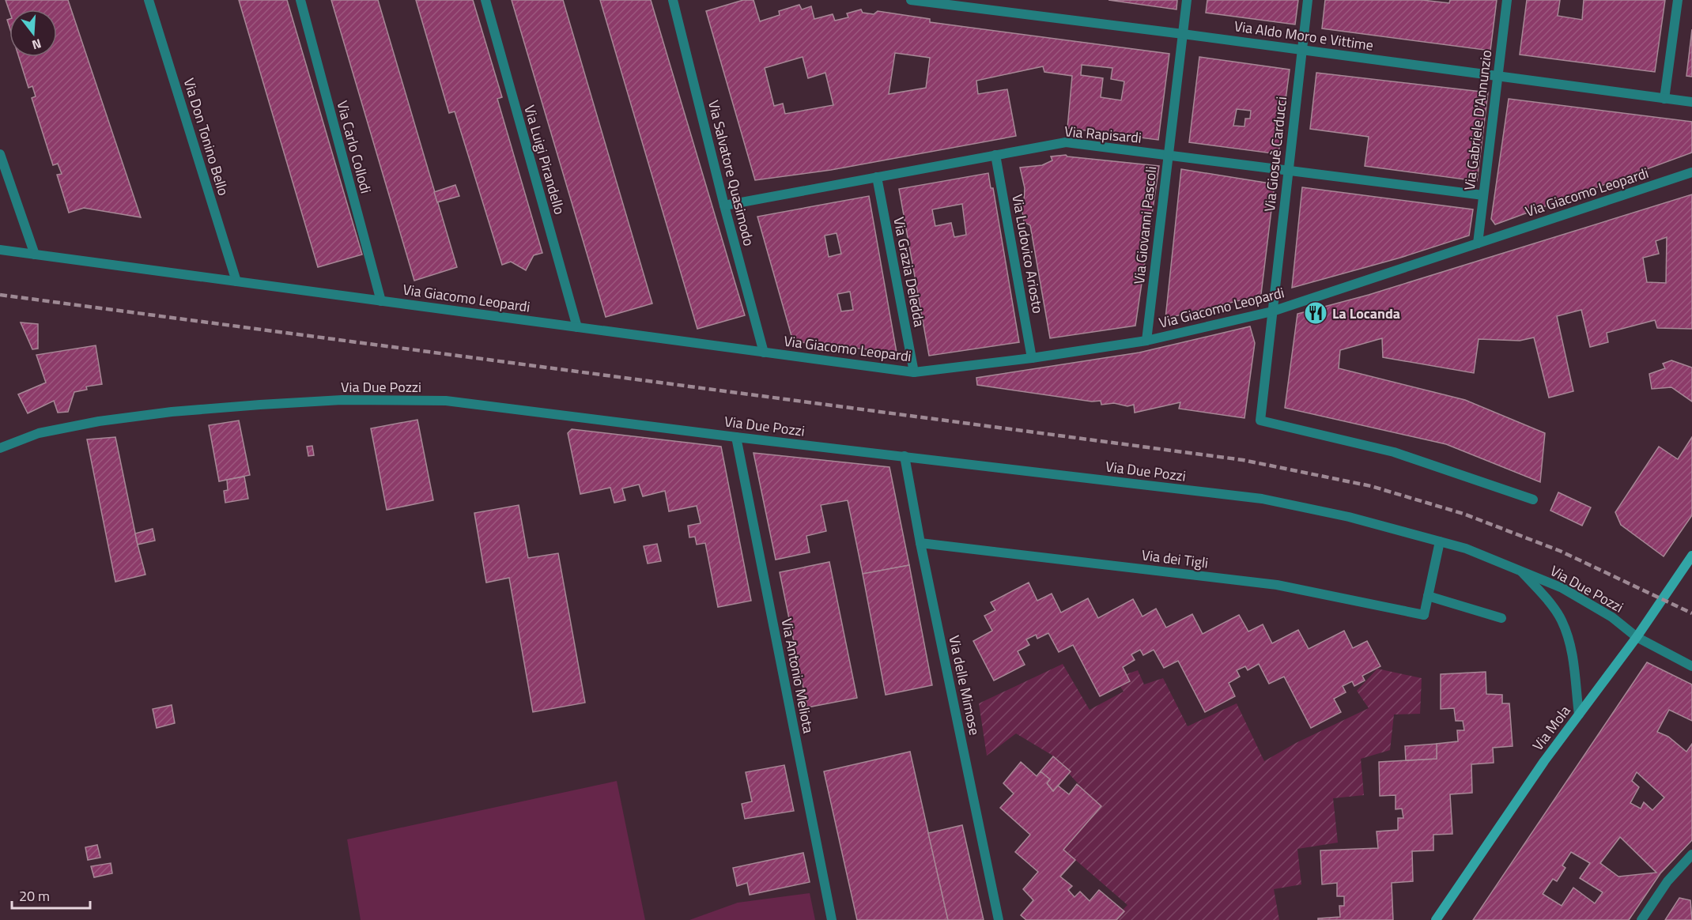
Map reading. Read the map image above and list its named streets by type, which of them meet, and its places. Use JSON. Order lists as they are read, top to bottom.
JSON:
{
  "streets": {
    "main road": ["Via Mola"],
    "street": [
      "Via Aldo Moro e Vittime",
      "Via Gabriele D'Annunzio",
      "Via Rapisardi",
      "Via Don Tonino Bello",
      "Via Carlo Collodi",
      "Via Giosuè Carducci",
      "Via Luigi Pirandello",
      "Via Salvatore Quasimodo",
      "Via Giacomo Leopardi",
      "Via Giovanni Pascoli",
      "Via Ludovico Ariosto",
      "Via Grazia Deledda",
      "Via Due Pozzi",
      "Via dei Tigli",
      "Via Antonio Meliota",
      "Via delle Mimose"
    ]
  },
  "crossings": [
    ["Via Aldo Moro e Vittime", "Via Gabriele D'Annunzio"],
    ["Via Aldo Moro e Vittime", "Via Giosuè Carducci"],
    ["Via Aldo Moro e Vittime", "Via Giovanni Pascoli"],
    ["Via Gabriele D'Annunzio", "Via Rapisardi"],
    ["Via Gabriele D'Annunzio", "Via Giacomo Leopardi"],
    ["Via Rapisardi", "Via Giosuè Carducci"],
    ["Via Rapisardi", "Via Salvatore Quasimodo"],
    ["Via Rapisardi", "Via Giovanni Pascoli"],
    ["Via Rapisardi", "Via Ludovico Ariosto"],
    ["Via Rapisardi", "Via Grazia Deledda"],
    ["Via Don Tonino Bello", "Via Giacomo Leopardi"],
    ["Via Carlo Collodi", "Via Giacomo Leopardi"],
    ["Via Giosuè Carducci", "Via Giacomo Leopardi"],
    ["Via Luigi Pirandello", "Via Giacomo Leopardi"],
    ["Via Salvatore Quasimodo", "Via Giacomo Leopardi"],
    ["Via Giacomo Leopardi", "Via Giovanni Pascoli"],
    ["Via Giacomo Leopardi", "Via Ludovico Ariosto"],
    ["Via Giacomo Leopardi", "Via Grazia Deledda"],
    ["Via Due Pozzi", "Via Antonio Meliota"],
    ["Via Due Pozzi", "Via delle Mimose"],
    ["Via Due Pozzi", "Via Mola"],
    ["Via dei Tigli", "Via delle Mimose"]
  ],
  "places": {
    "restaurant": ["La Locanda"]
  },
  "scale_bar": "20 m",
  "north": "bottom"
}
